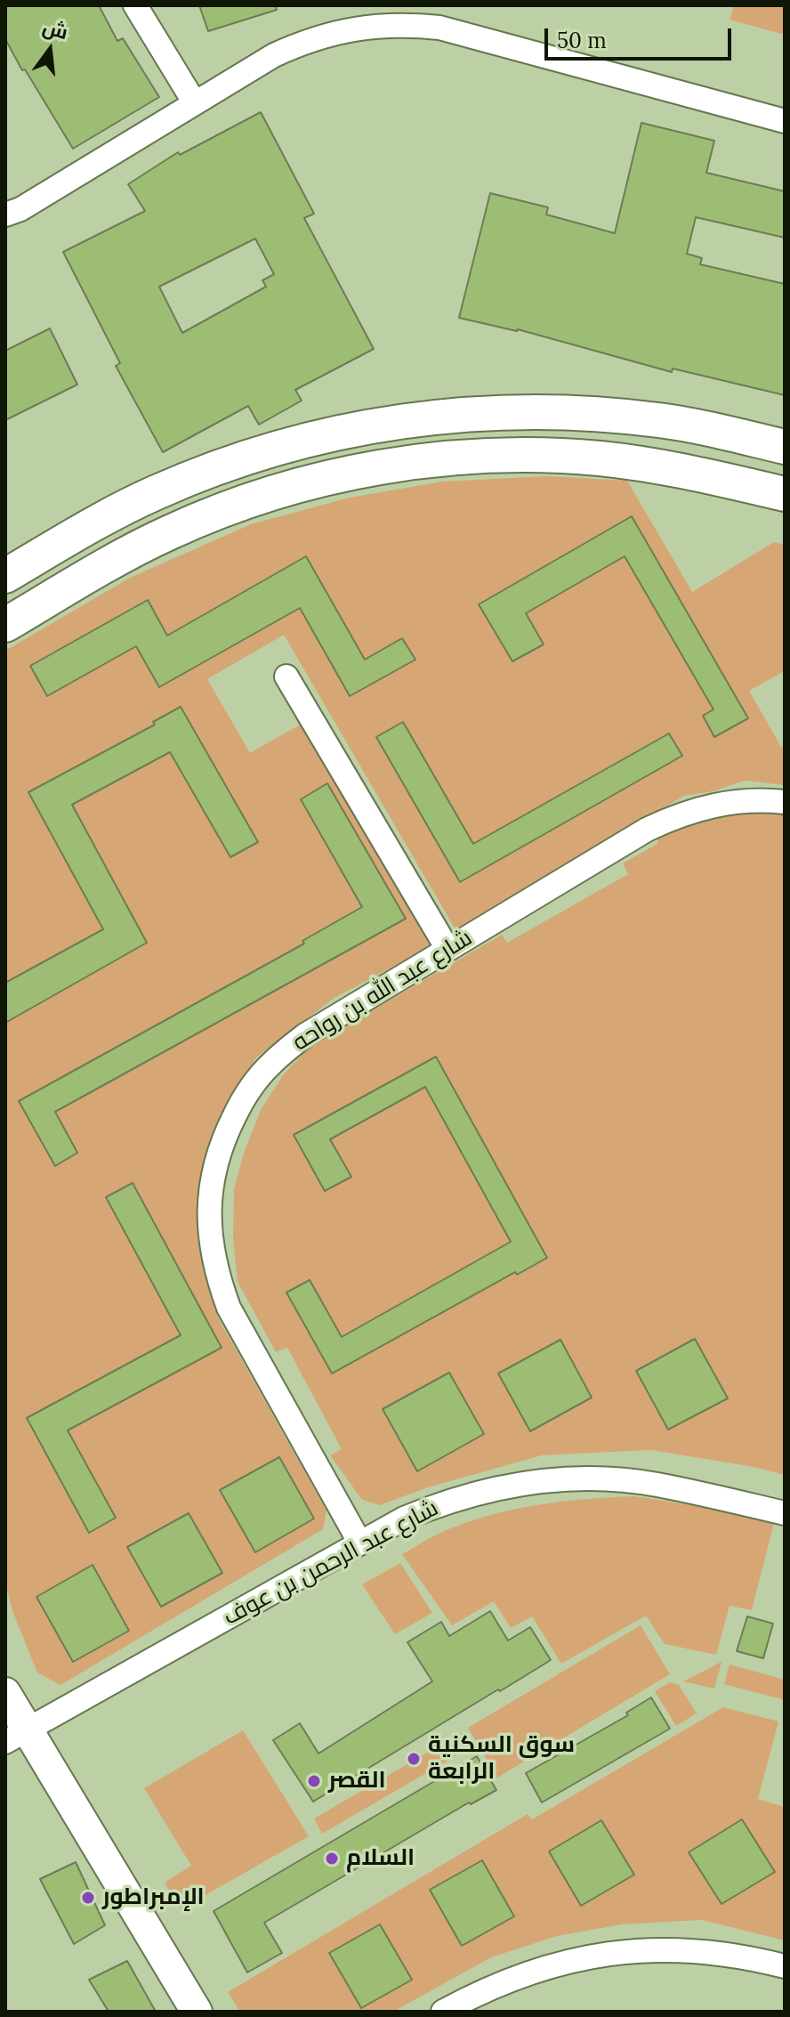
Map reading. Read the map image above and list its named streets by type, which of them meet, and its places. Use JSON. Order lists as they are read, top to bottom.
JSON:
{
  "streets": {
    "street": ["شارع عبد الله بن رواحه", "شارع عبد الرحمن بن عوف"]
  },
  "crossings": [
    ["شارع عبد الله بن رواحه", "شارع عبد الرحمن بن عوف"]
  ],
  "places": [
    "سوق السكنية الرابعة",
    "القصر",
    "السلام",
    "الإمبراطور"
  ],
  "scale_bar": "50 m",
  "north": "top"
}
